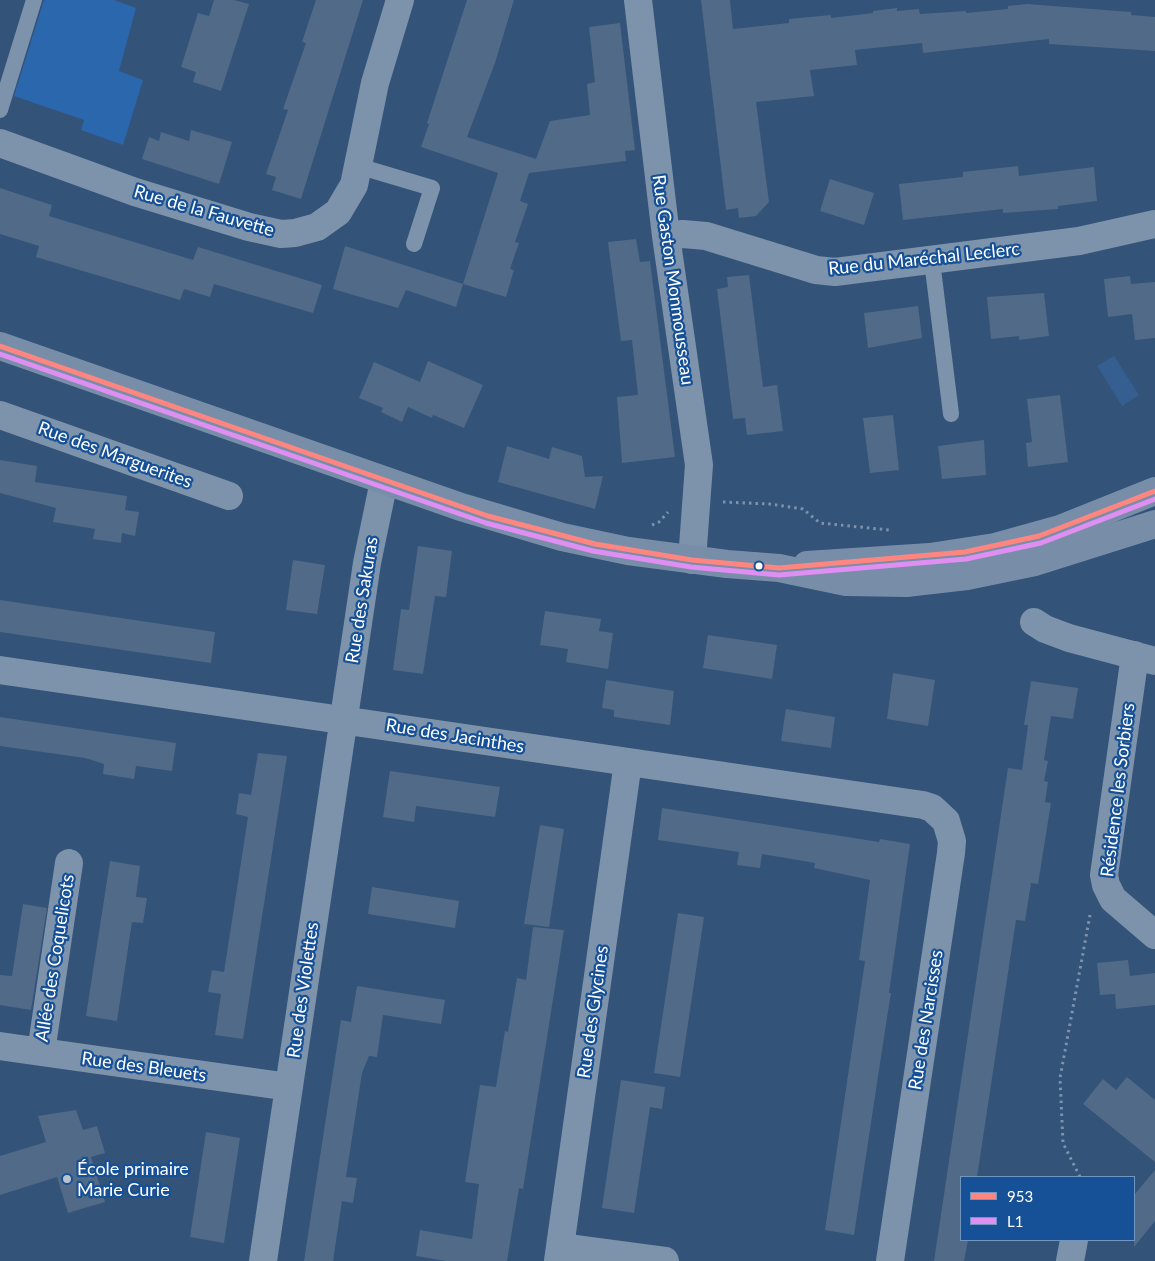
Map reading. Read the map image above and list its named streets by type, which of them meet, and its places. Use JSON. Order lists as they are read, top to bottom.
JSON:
{
  "streets": {
    "street": [
      "Rue de la Fauvette",
      "Rue du Maréchal Leclerc",
      "Rue Gaston Monmousseau",
      "Rue des Marguerites",
      "Rue des Sakuras",
      "Rue des Jacinthes",
      "Résidence les Sorbiers",
      "Allée des Coquelicots",
      "Rue des Violettes",
      "Rue des Glycines",
      "Rue des Narcisses",
      "Rue des Bleuets"
    ]
  },
  "crossings": [
    ["Rue du Maréchal Leclerc", "Rue Gaston Monmousseau"],
    ["Rue des Sakuras", "Rue des Jacinthes"],
    ["Rue des Sakuras", "Rue des Violettes"],
    ["Rue des Jacinthes", "Rue des Violettes"],
    ["Rue des Jacinthes", "Rue des Glycines"],
    ["Rue des Jacinthes", "Rue des Narcisses"],
    ["Allée des Coquelicots", "Rue des Bleuets"],
    ["Rue des Violettes", "Rue des Bleuets"]
  ],
  "places": ["École primaire Marie Curie"],
  "lines": ["transit line 953", "transit line L1"],
  "legend": ["953", "L1"]
}
